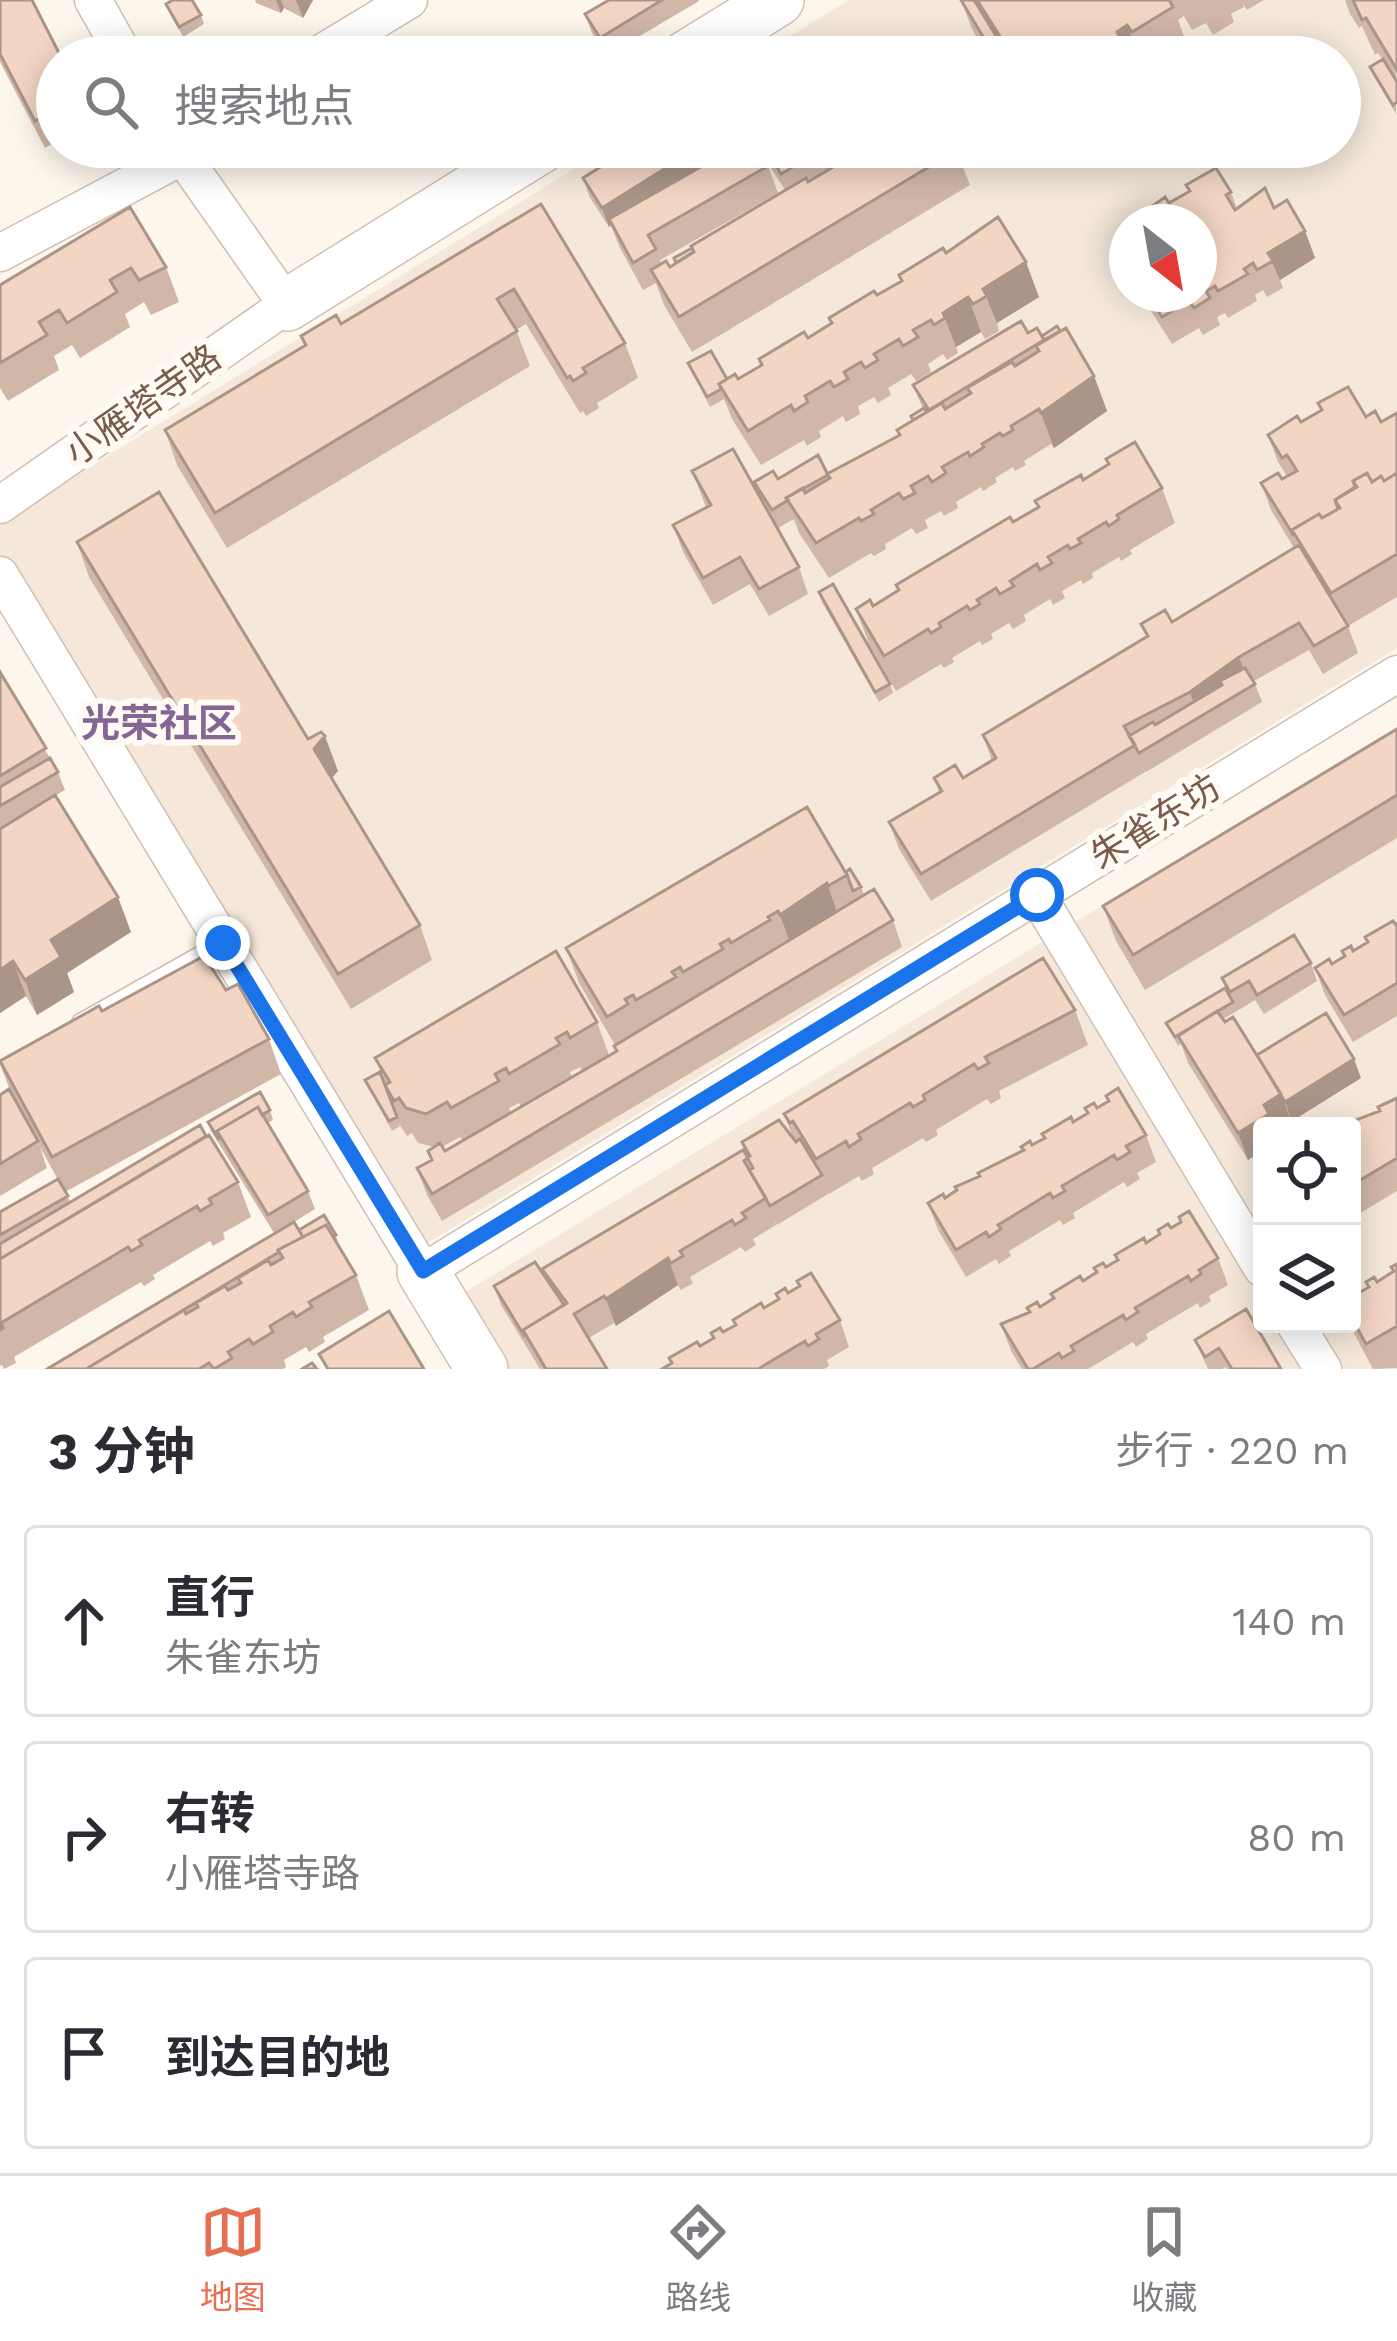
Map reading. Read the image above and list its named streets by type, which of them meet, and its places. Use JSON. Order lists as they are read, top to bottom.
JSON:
{
  "streets": {
    "street": ["小雁塔寺路", "朱雀东坊"]
  },
  "districts": ["光荣社区"],
  "north": "bottom right",
  "page": {
    "search": "搜索地点",
    "heading": ["3 分钟", "步行 · 220 m"],
    "list": [
      ["直行", "朱雀东坊", "140 m"],
      ["右转", "小雁塔寺路", "80 m"],
      "到达目的地"
    ],
    "nav": ["地图", "路线", "收藏"]
  }
}
